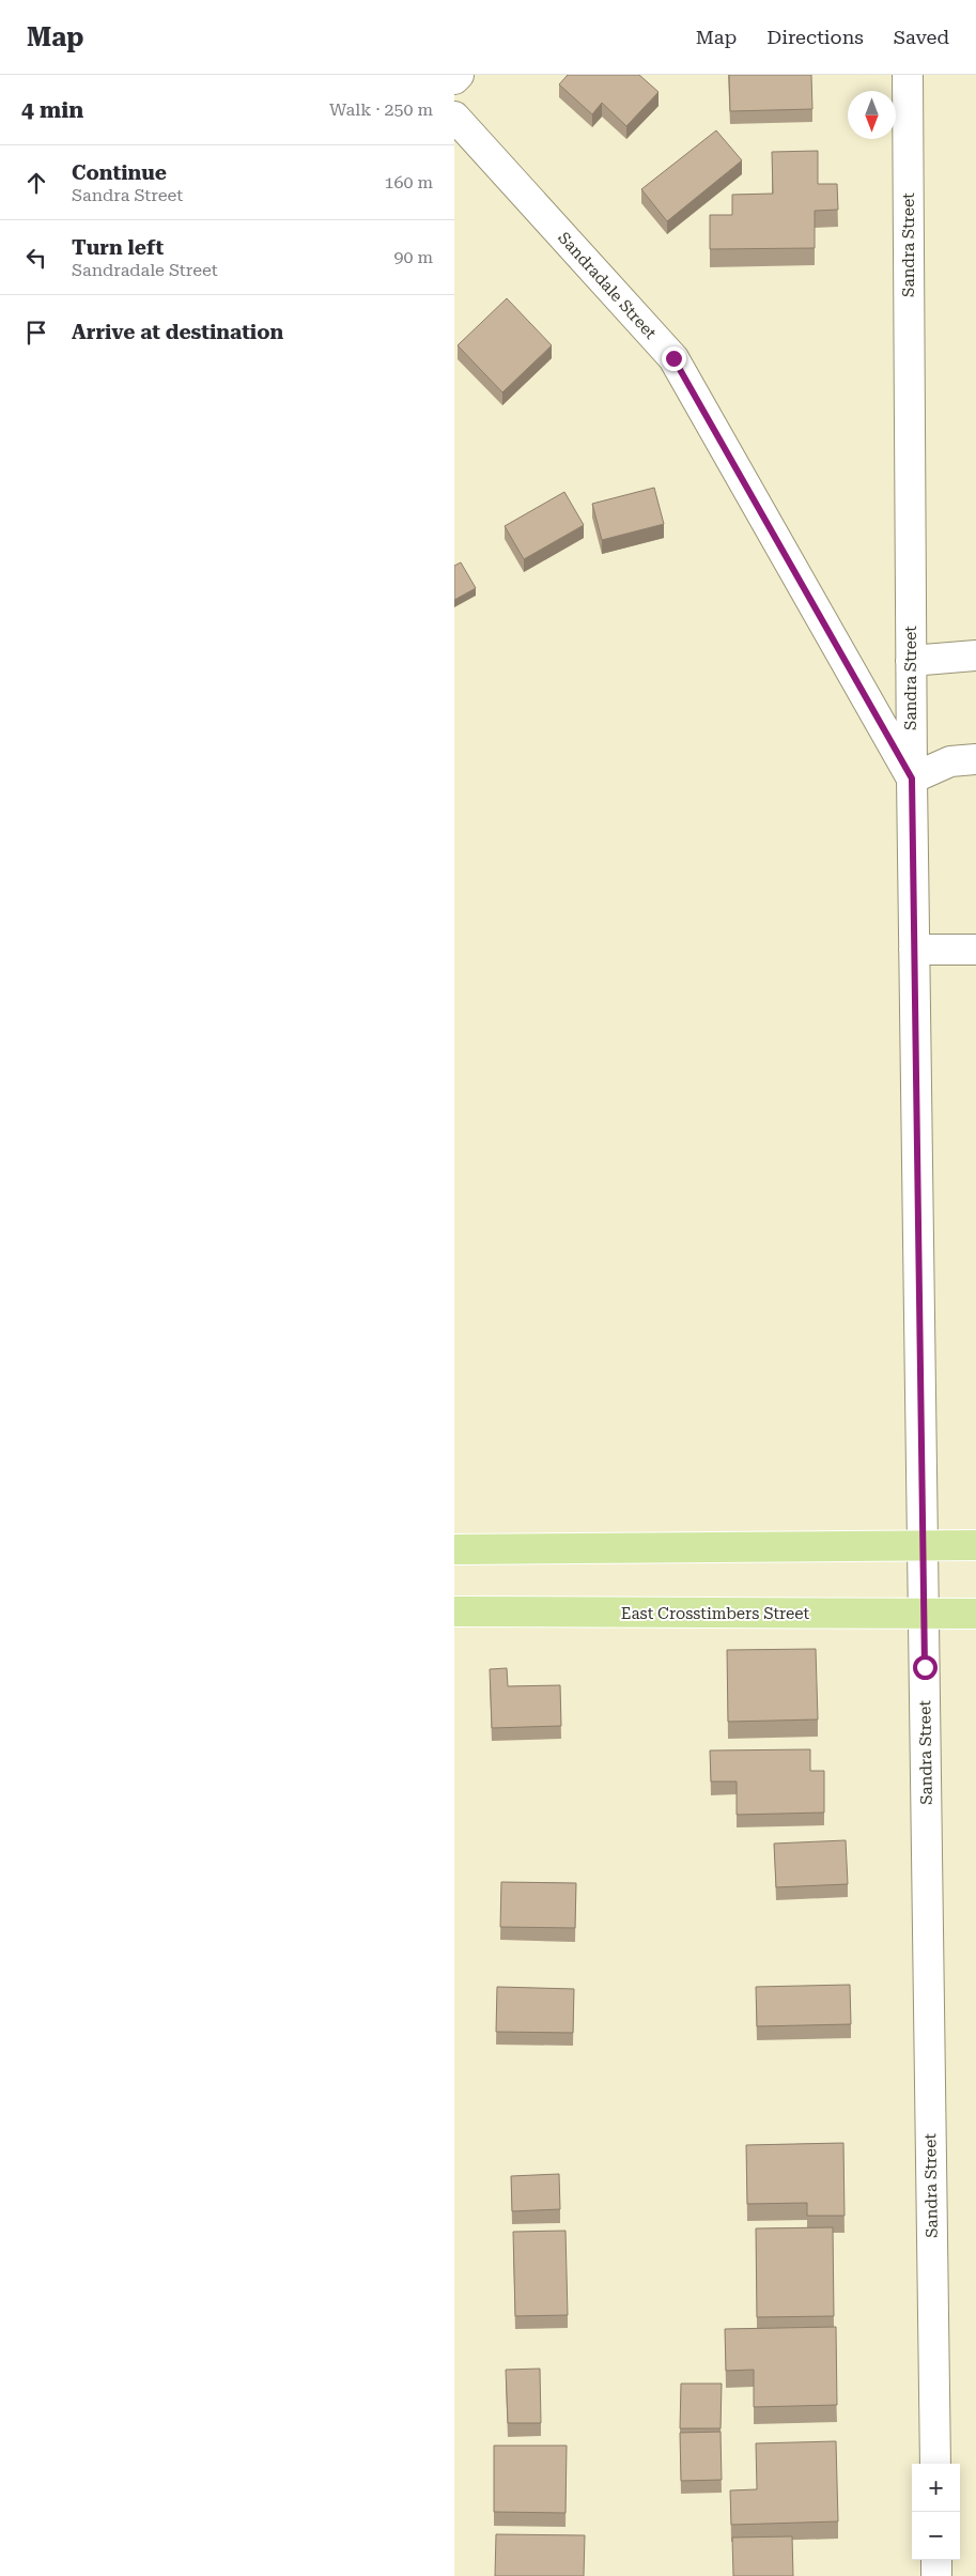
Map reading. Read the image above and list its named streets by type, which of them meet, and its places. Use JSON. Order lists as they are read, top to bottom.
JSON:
{
  "streets": {
    "main road": ["East Crosstimbers Street"],
    "street": ["Sandra Street", "Sandradale Street"]
  },
  "crossings": [
    ["Sandra Street", "Sandradale Street"],
    ["Sandra Street", "East Crosstimbers Street"]
  ],
  "north": "bottom",
  "page": {
    "header": "Map",
    "nav": ["Map", "Directions", "Saved"],
    "heading": ["4 min", "Walk · 250 m"],
    "list": [
      ["Continue", "Sandra Street", "160 m"],
      ["Turn left", "Sandradale Street", "90 m"],
      "Arrive at destination"
    ],
    "map_buttons": ["+", "−"]
  }
}
